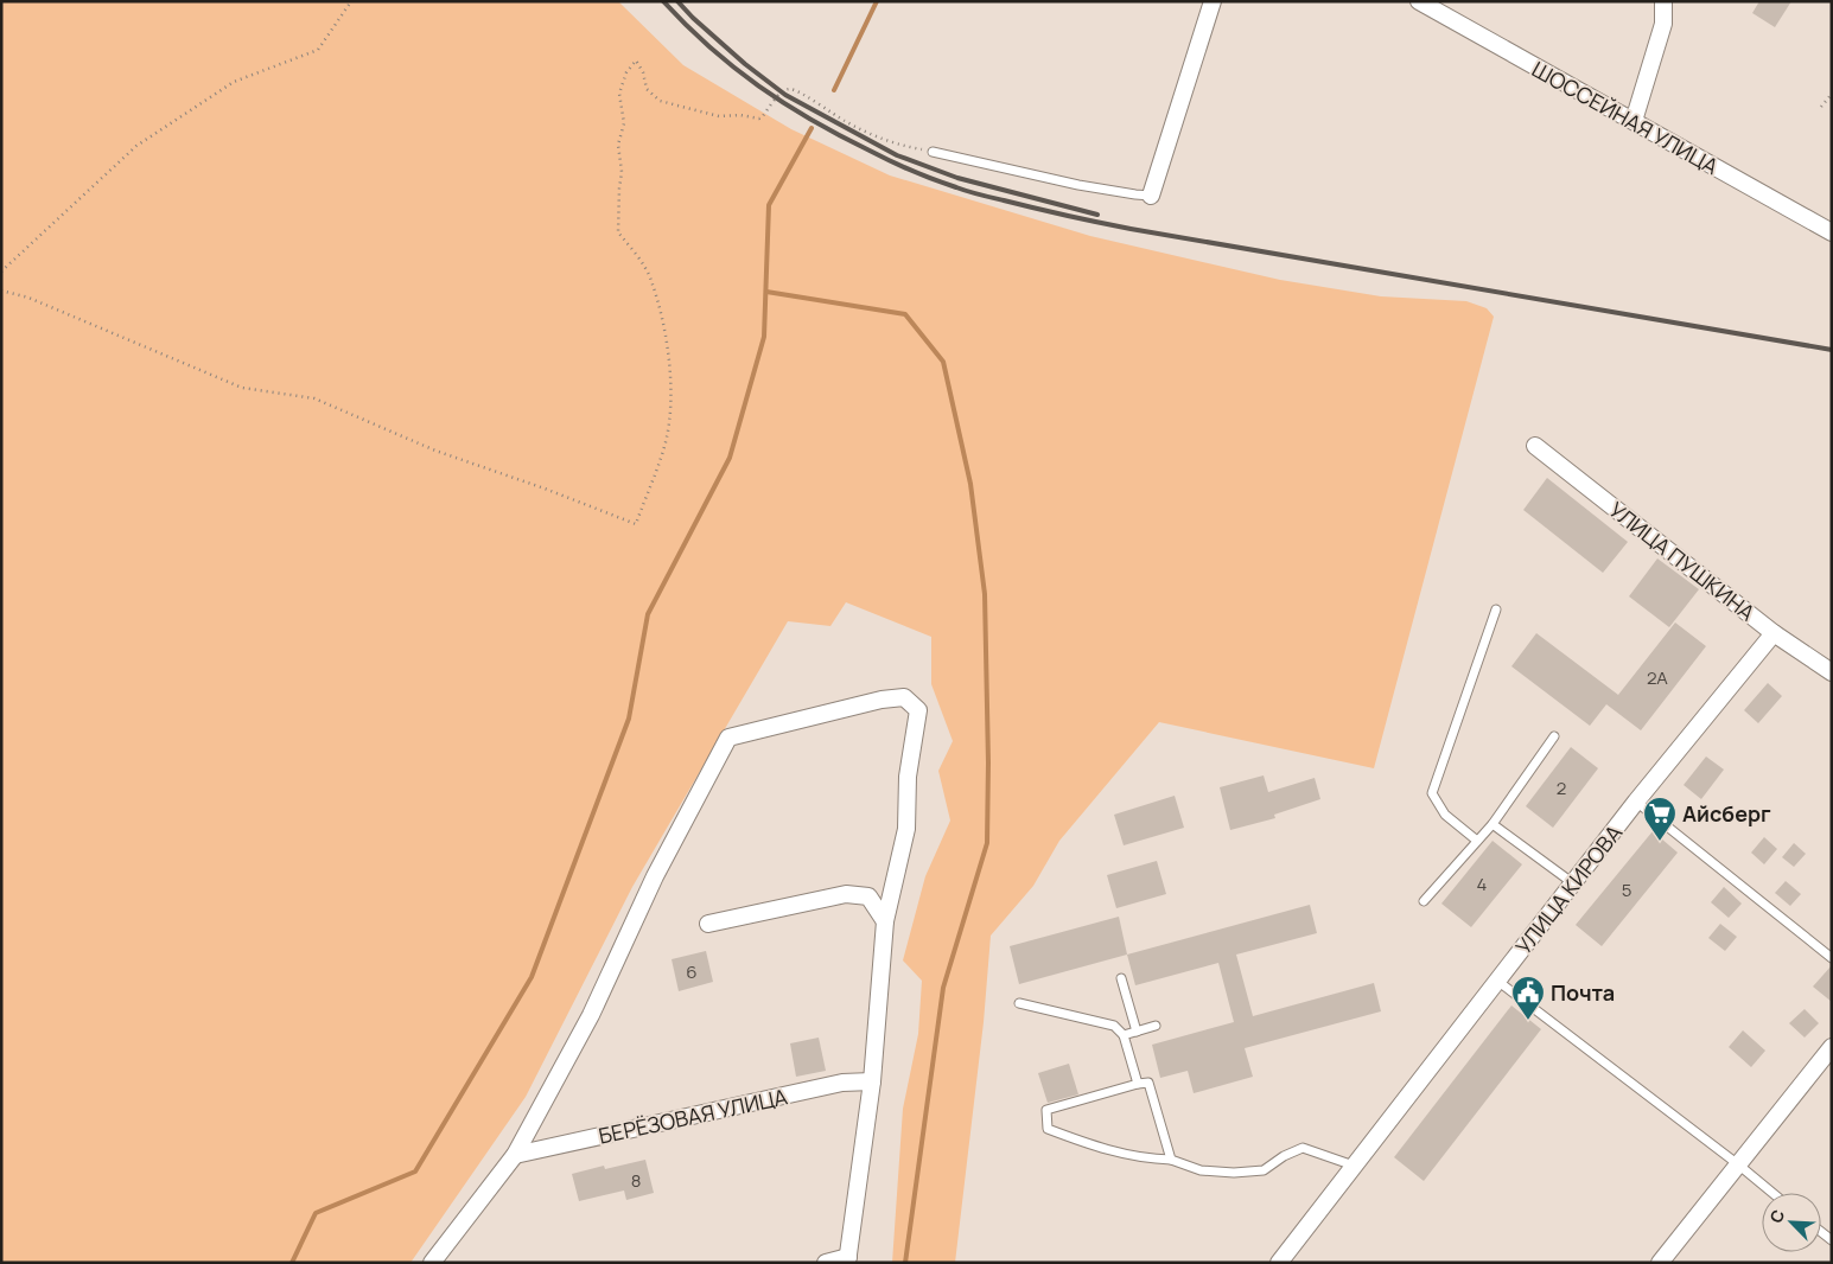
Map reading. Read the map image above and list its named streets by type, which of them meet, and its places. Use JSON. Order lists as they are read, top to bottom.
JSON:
{
  "streets": {
    "street": [
      "ШОССЕЙНАЯ УЛИЦА",
      "УЛИЦА ПУШКИНА",
      "УЛИЦА КИРОВА",
      "БЕРЁЗОВАЯ УЛИЦА"
    ]
  },
  "crossings": [
    ["УЛИЦА ПУШКИНА", "УЛИЦА КИРОВА"]
  ],
  "places": {
    "supermarket": ["Айсберг"],
    "public building": ["Почта"]
  },
  "house_numbers": [
    "2А",
    "2",
    "4",
    "5",
    "6",
    "8"
  ],
  "north": "top left"
}
